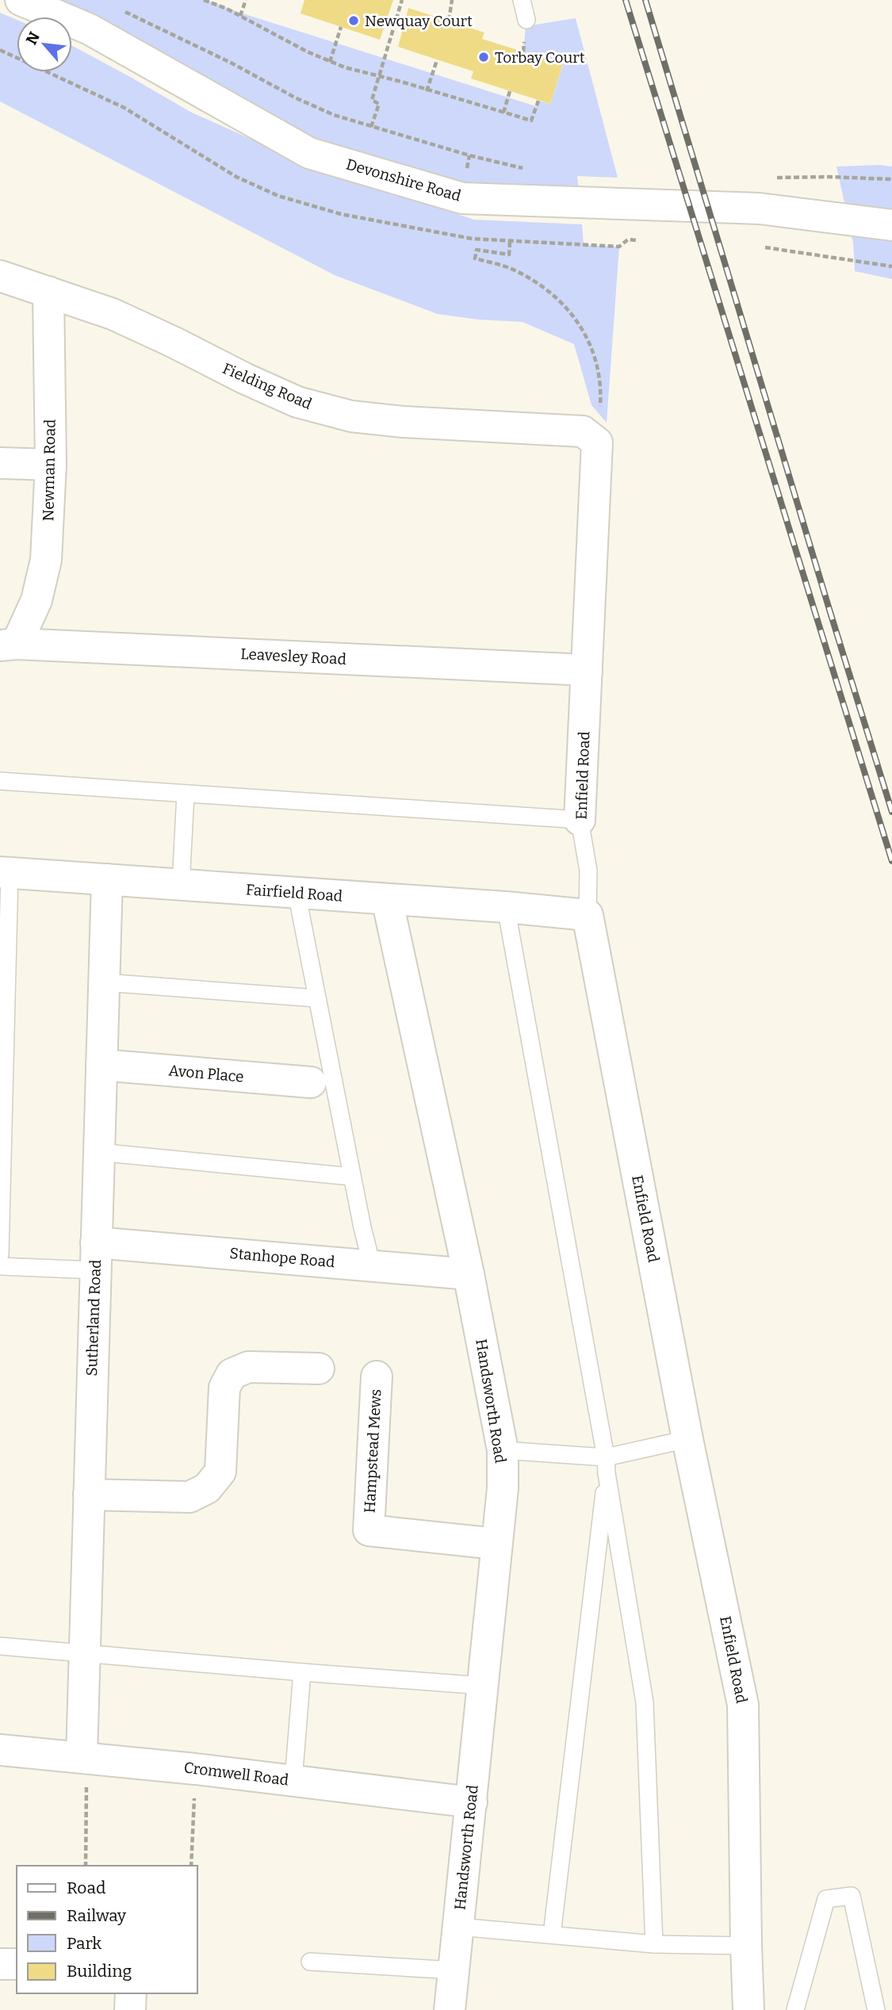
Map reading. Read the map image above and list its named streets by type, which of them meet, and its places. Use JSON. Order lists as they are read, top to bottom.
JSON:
{
  "streets": {
    "street": [
      "Devonshire Road",
      "Fielding Road",
      "Newman Road",
      "Leavesley Road",
      "Enfield Road",
      "Fairfield Road",
      "Avon Place",
      "Stanhope Road",
      "Sutherland Road",
      "Handsworth Road",
      "Hampstead Mews",
      "Cromwell Road"
    ]
  },
  "crossings": [
    ["Fielding Road", "Newman Road"],
    ["Fielding Road", "Enfield Road"],
    ["Newman Road", "Leavesley Road"],
    ["Leavesley Road", "Enfield Road"],
    ["Enfield Road", "Fairfield Road"],
    ["Fairfield Road", "Sutherland Road"],
    ["Fairfield Road", "Handsworth Road"],
    ["Avon Place", "Sutherland Road"],
    ["Stanhope Road", "Sutherland Road"],
    ["Stanhope Road", "Handsworth Road"],
    ["Sutherland Road", "Cromwell Road"],
    ["Handsworth Road", "Hampstead Mews"],
    ["Handsworth Road", "Cromwell Road"]
  ],
  "places": ["Newquay Court", "Torbay Court"],
  "legend": [
    "Road",
    "Railway",
    "Park",
    "Building"
  ],
  "north": "top left"
}
